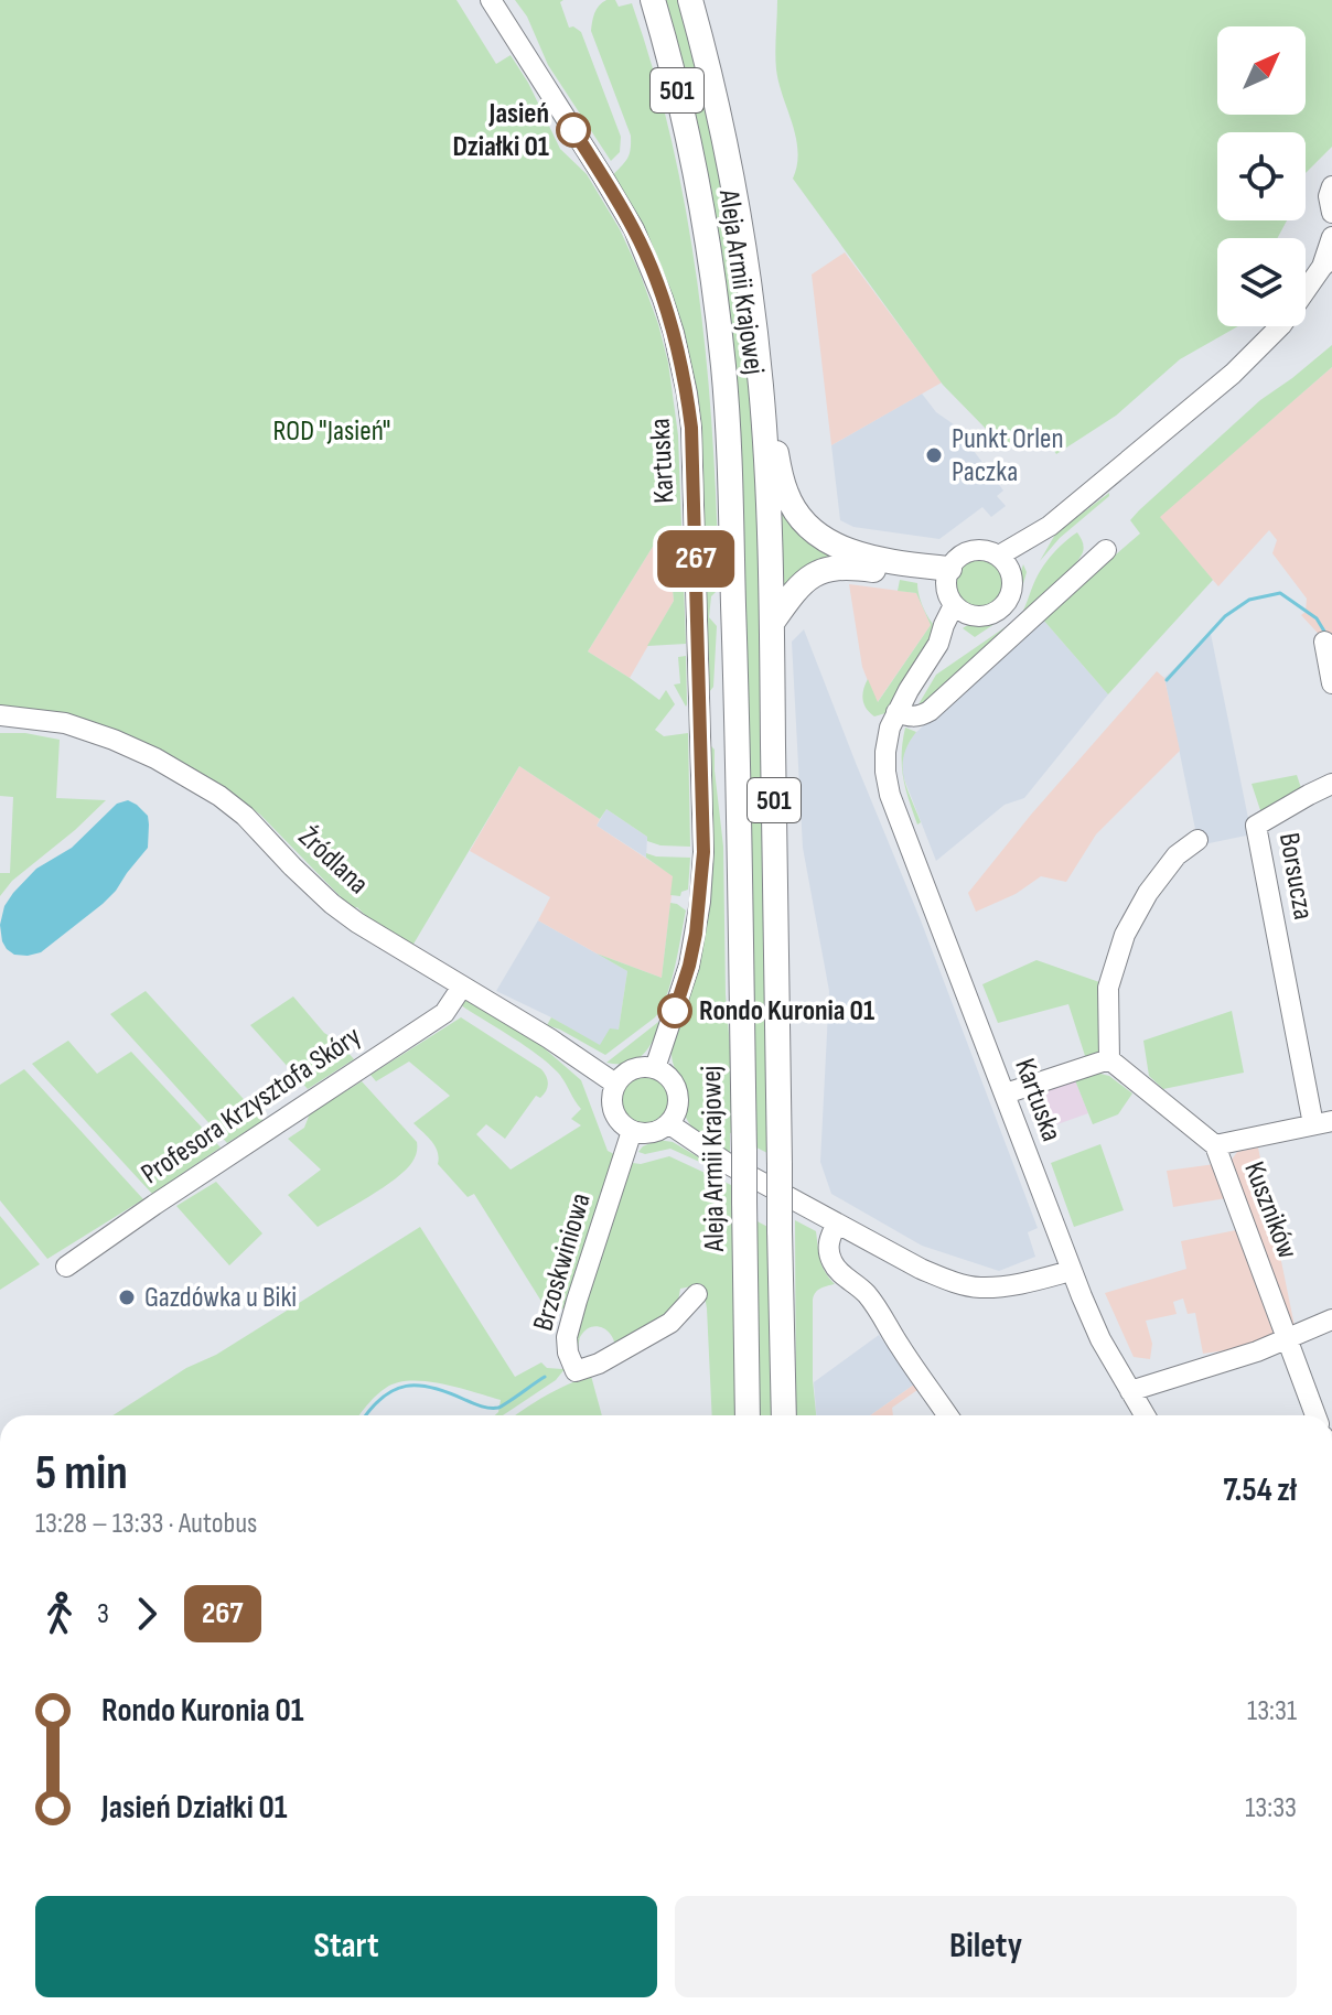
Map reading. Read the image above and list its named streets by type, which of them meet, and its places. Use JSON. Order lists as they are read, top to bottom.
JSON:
{
  "streets": {
    "main road": ["501", "Aleja Armii Krajowej"],
    "street": [
      "Kartuska",
      "Źródlana",
      "Borsucza",
      "Profesora Krzysztofa Skóry",
      "Kuszników",
      "Brzoskwiniowa"
    ]
  },
  "crossings": [
    ["Kartuska", "Źródlana"],
    ["Kartuska", "Brzoskwiniowa"],
    ["Źródlana", "Profesora Krzysztofa Skóry"],
    ["Źródlana", "Brzoskwiniowa"],
    ["Borsucza", "Kuszników"]
  ],
  "parks": ["ROD \"Jasień\""],
  "places": [
    "Jasień Działki 01",
    "Punkt Orlen Paczka",
    "Rondo Kuronia 01",
    "Gazdówka u Biki"
  ],
  "lines": ["bus line 267"],
  "north": "top right",
  "page": {
    "on_map": "267",
    "heading": ["5 min", "13:28 – 13:33 · Autobus", "7.54 zł"],
    "legs": ["3", "267"],
    "list": [
      {
        "name": "Rondo Kuronia 01",
        "value": "13:31"
      },
      {
        "name": "Jasień Działki 01",
        "value": "13:33"
      }
    ],
    "buttons": ["Start", "Bilety"]
  }
}
